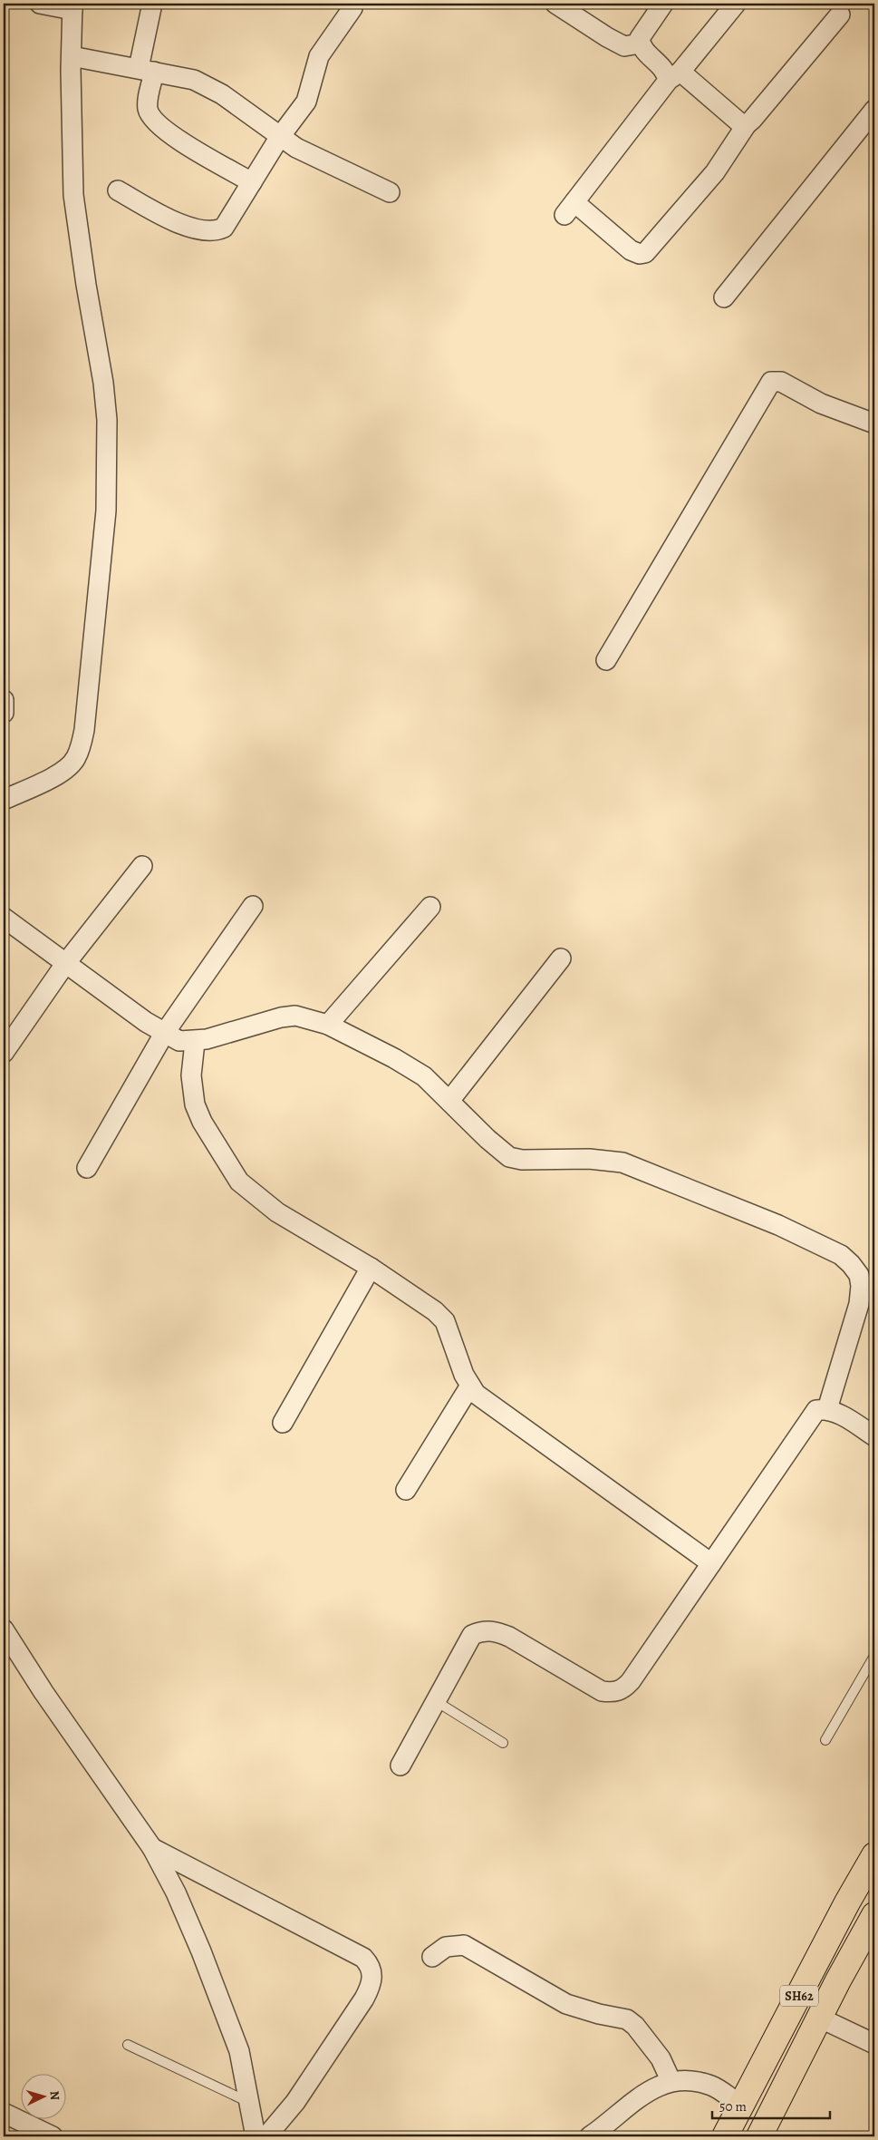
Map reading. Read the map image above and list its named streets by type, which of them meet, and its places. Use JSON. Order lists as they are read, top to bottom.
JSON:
{
  "streets": {
    "main road": ["SH62"]
  },
  "scale_bar": "50 m",
  "north": "right"
}
